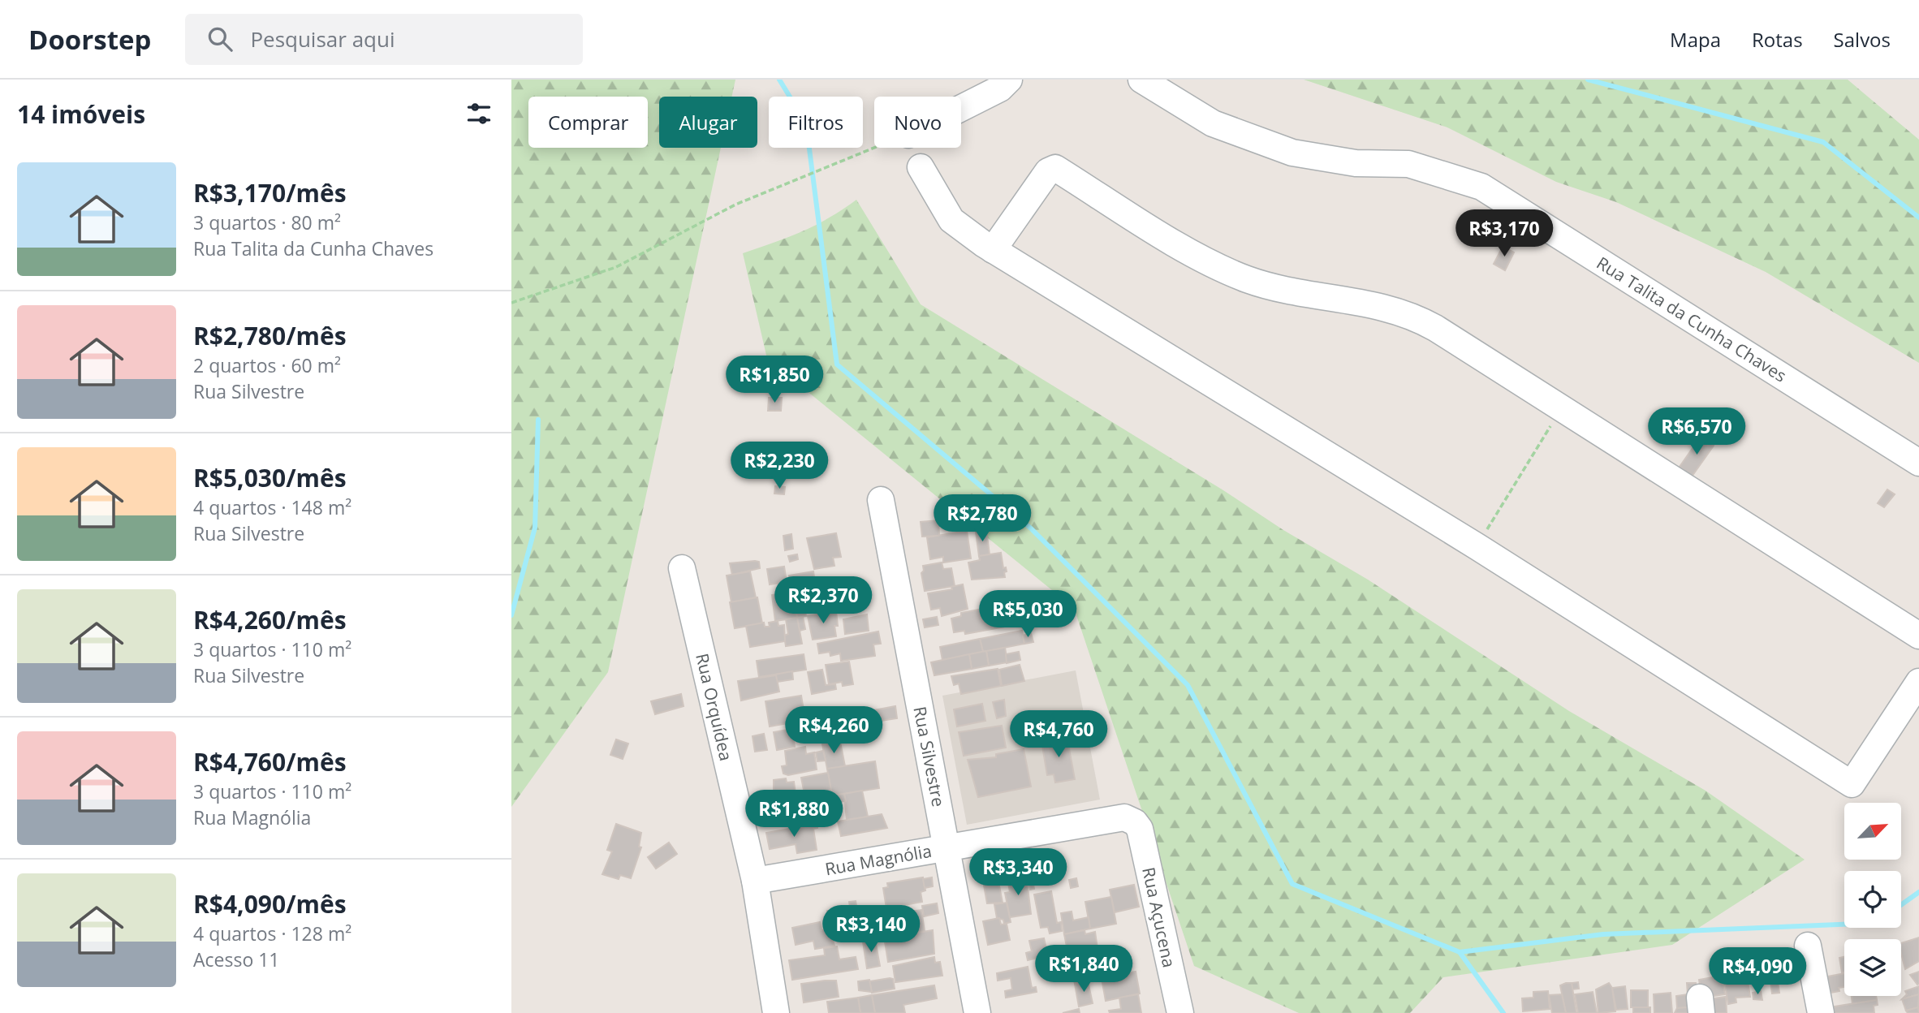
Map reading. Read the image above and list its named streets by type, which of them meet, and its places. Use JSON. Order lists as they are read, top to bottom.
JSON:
{
  "streets": {
    "street": [
      "Rua Talita da Cunha Chaves",
      "Rua Orquídea",
      "Rua Silvestre",
      "Rua Magnólia",
      "Rua Açucena"
    ]
  },
  "crossings": [
    ["Rua Orquídea", "Rua Magnólia"],
    ["Rua Silvestre", "Rua Magnólia"],
    ["Rua Magnólia", "Rua Açucena"]
  ],
  "north": "top right",
  "page": {
    "header": "Doorstep",
    "search": "Pesquisar aqui",
    "nav": ["Mapa", "Rotas", "Salvos"],
    "heading": "14 imóveis",
    "chip": [
      "Comprar",
      "Alugar",
      "Filtros",
      "Novo"
    ],
    "list": [
      {
        "name": "R$3,170/mês",
        "note": "3 quartos · 80 m² · Rua Talita da Cunha Chaves"
      },
      {
        "name": "R$2,780/mês",
        "note": "2 quartos · 60 m² · Rua Silvestre"
      },
      {
        "name": "R$5,030/mês",
        "note": "4 quartos · 148 m² · Rua Silvestre"
      },
      {
        "name": "R$4,260/mês",
        "note": "3 quartos · 110 m² · Rua Silvestre"
      },
      {
        "name": "R$4,760/mês",
        "note": "3 quartos · 110 m² · Rua Magnólia"
      },
      {
        "name": "R$4,090/mês",
        "note": "4 quartos · 128 m² · Acesso 11"
      }
    ],
    "price": [
      "R$3,170",
      "R$1,850",
      "R$6,570",
      "R$2,230",
      "R$2,780",
      "R$2,370",
      "R$5,030",
      "R$4,260",
      "R$4,760",
      "R$1,880",
      "R$3,340",
      "R$3,140",
      "R$1,840",
      "R$4,090"
    ]
  }
}
